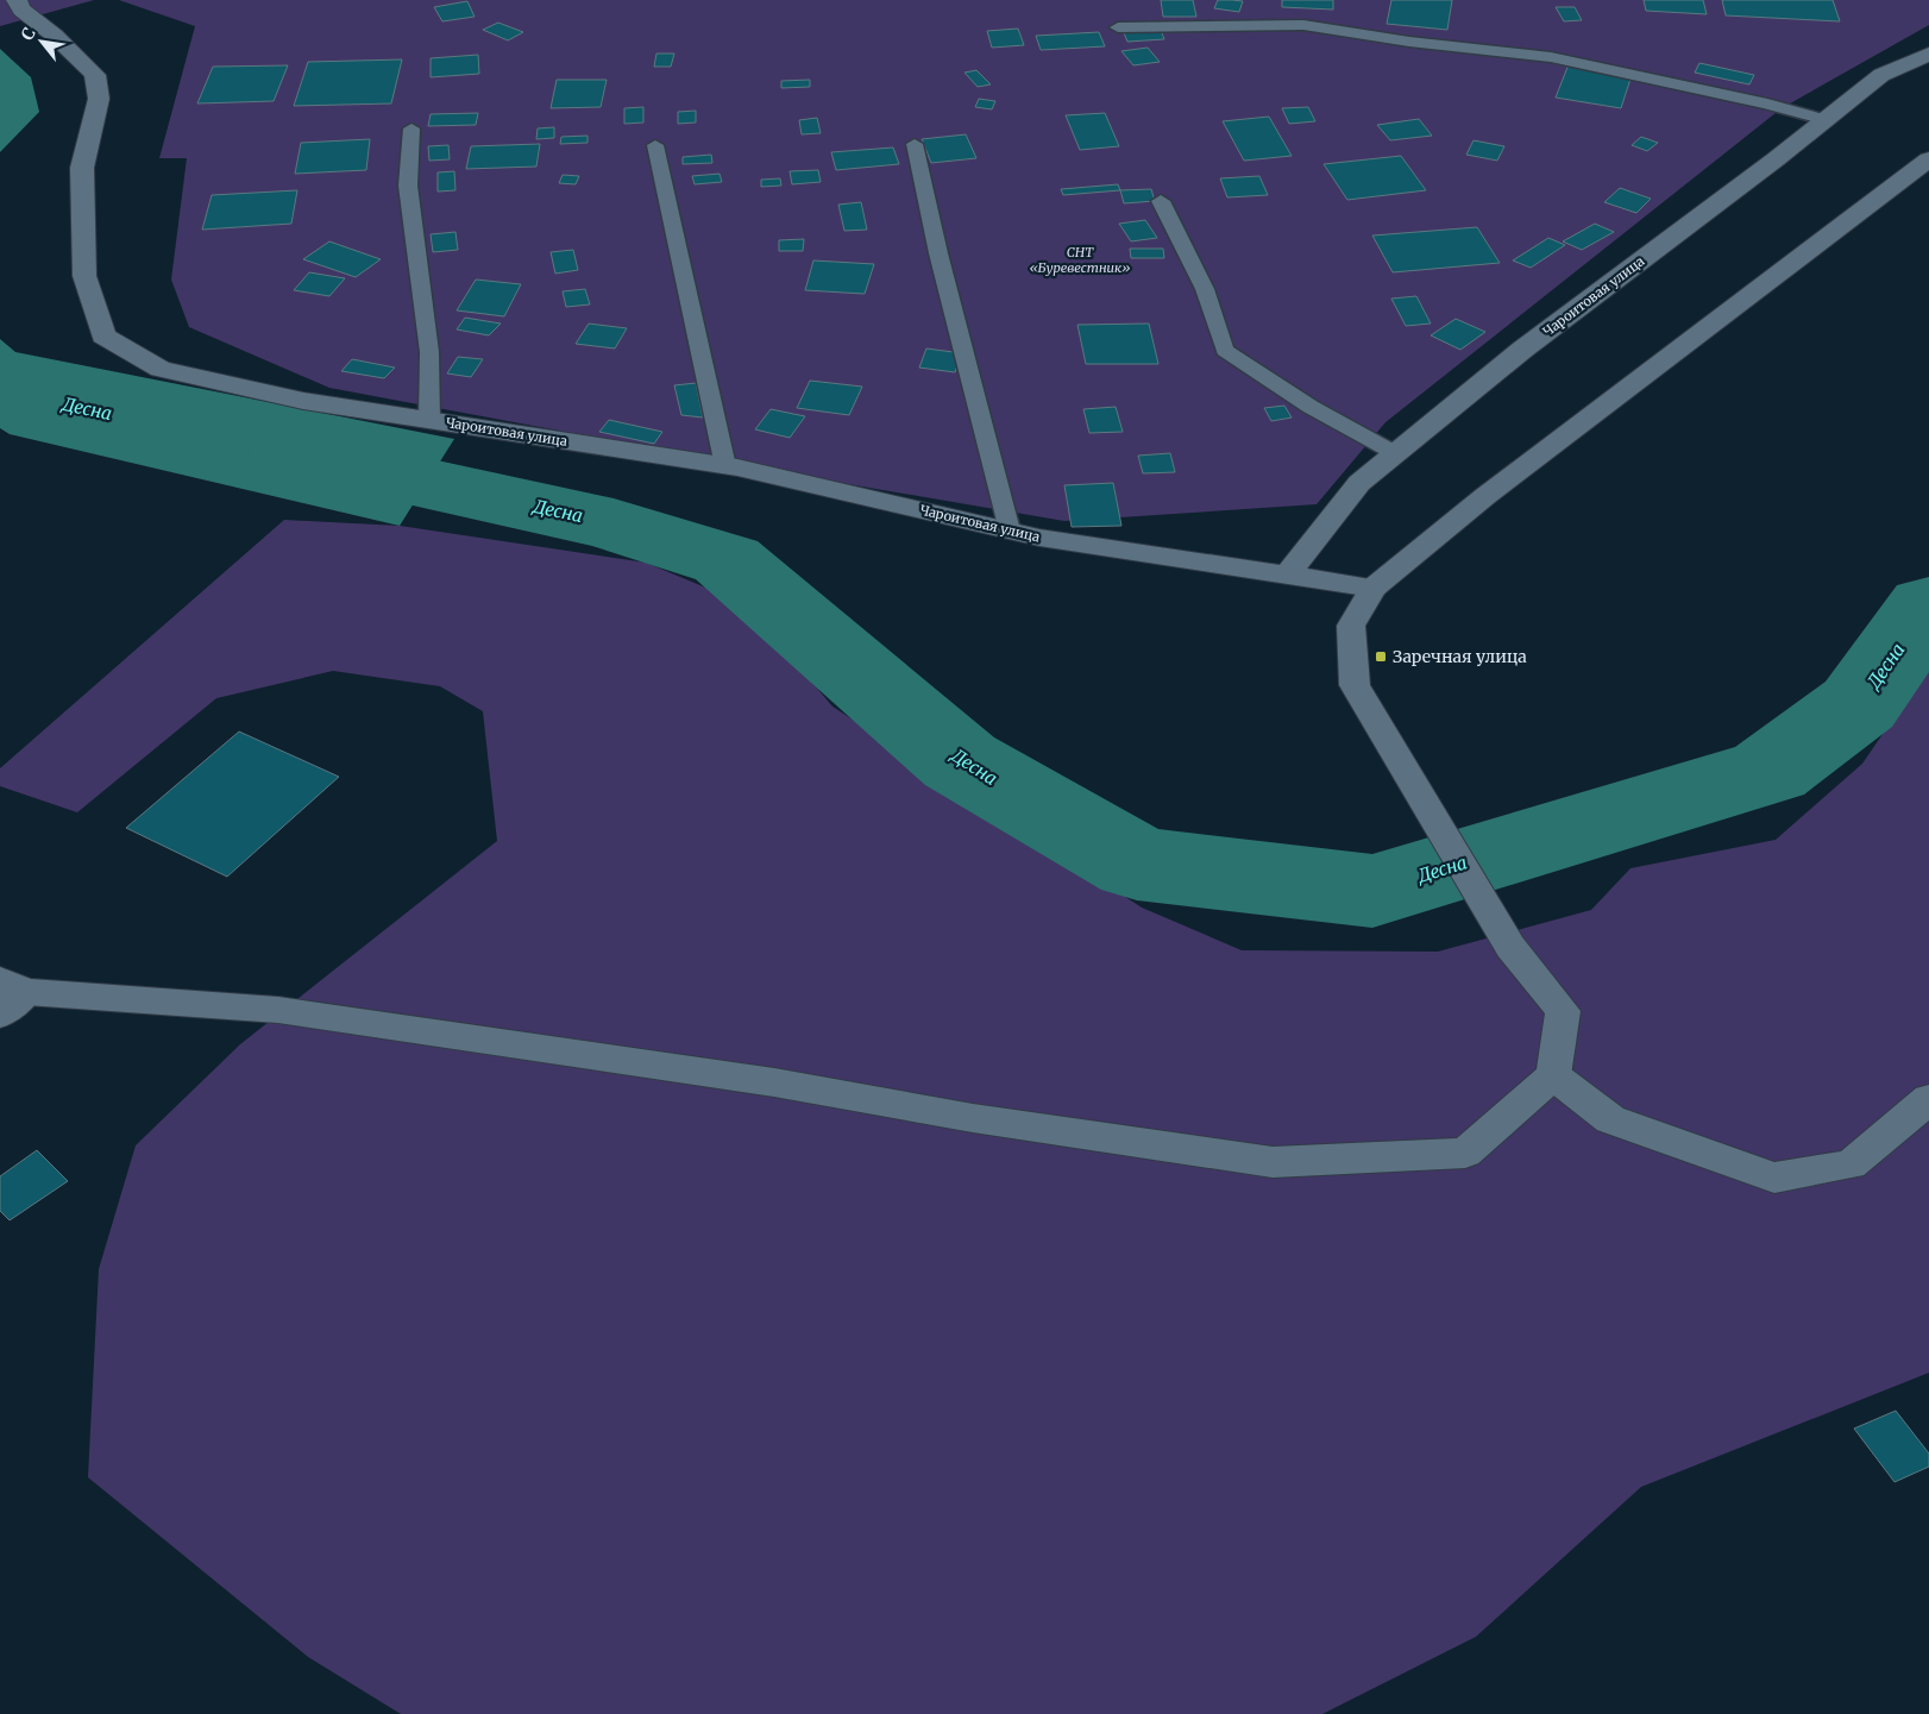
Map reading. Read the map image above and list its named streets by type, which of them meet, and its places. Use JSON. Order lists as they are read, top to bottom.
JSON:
{
  "streets": {
    "street": ["Чароитовая улица"]
  },
  "water": ["Десна"],
  "parks": ["СНТ «Буревестник»"],
  "places": {
    "transit": ["Заречная улица"]
  },
  "north": "top left"
}
